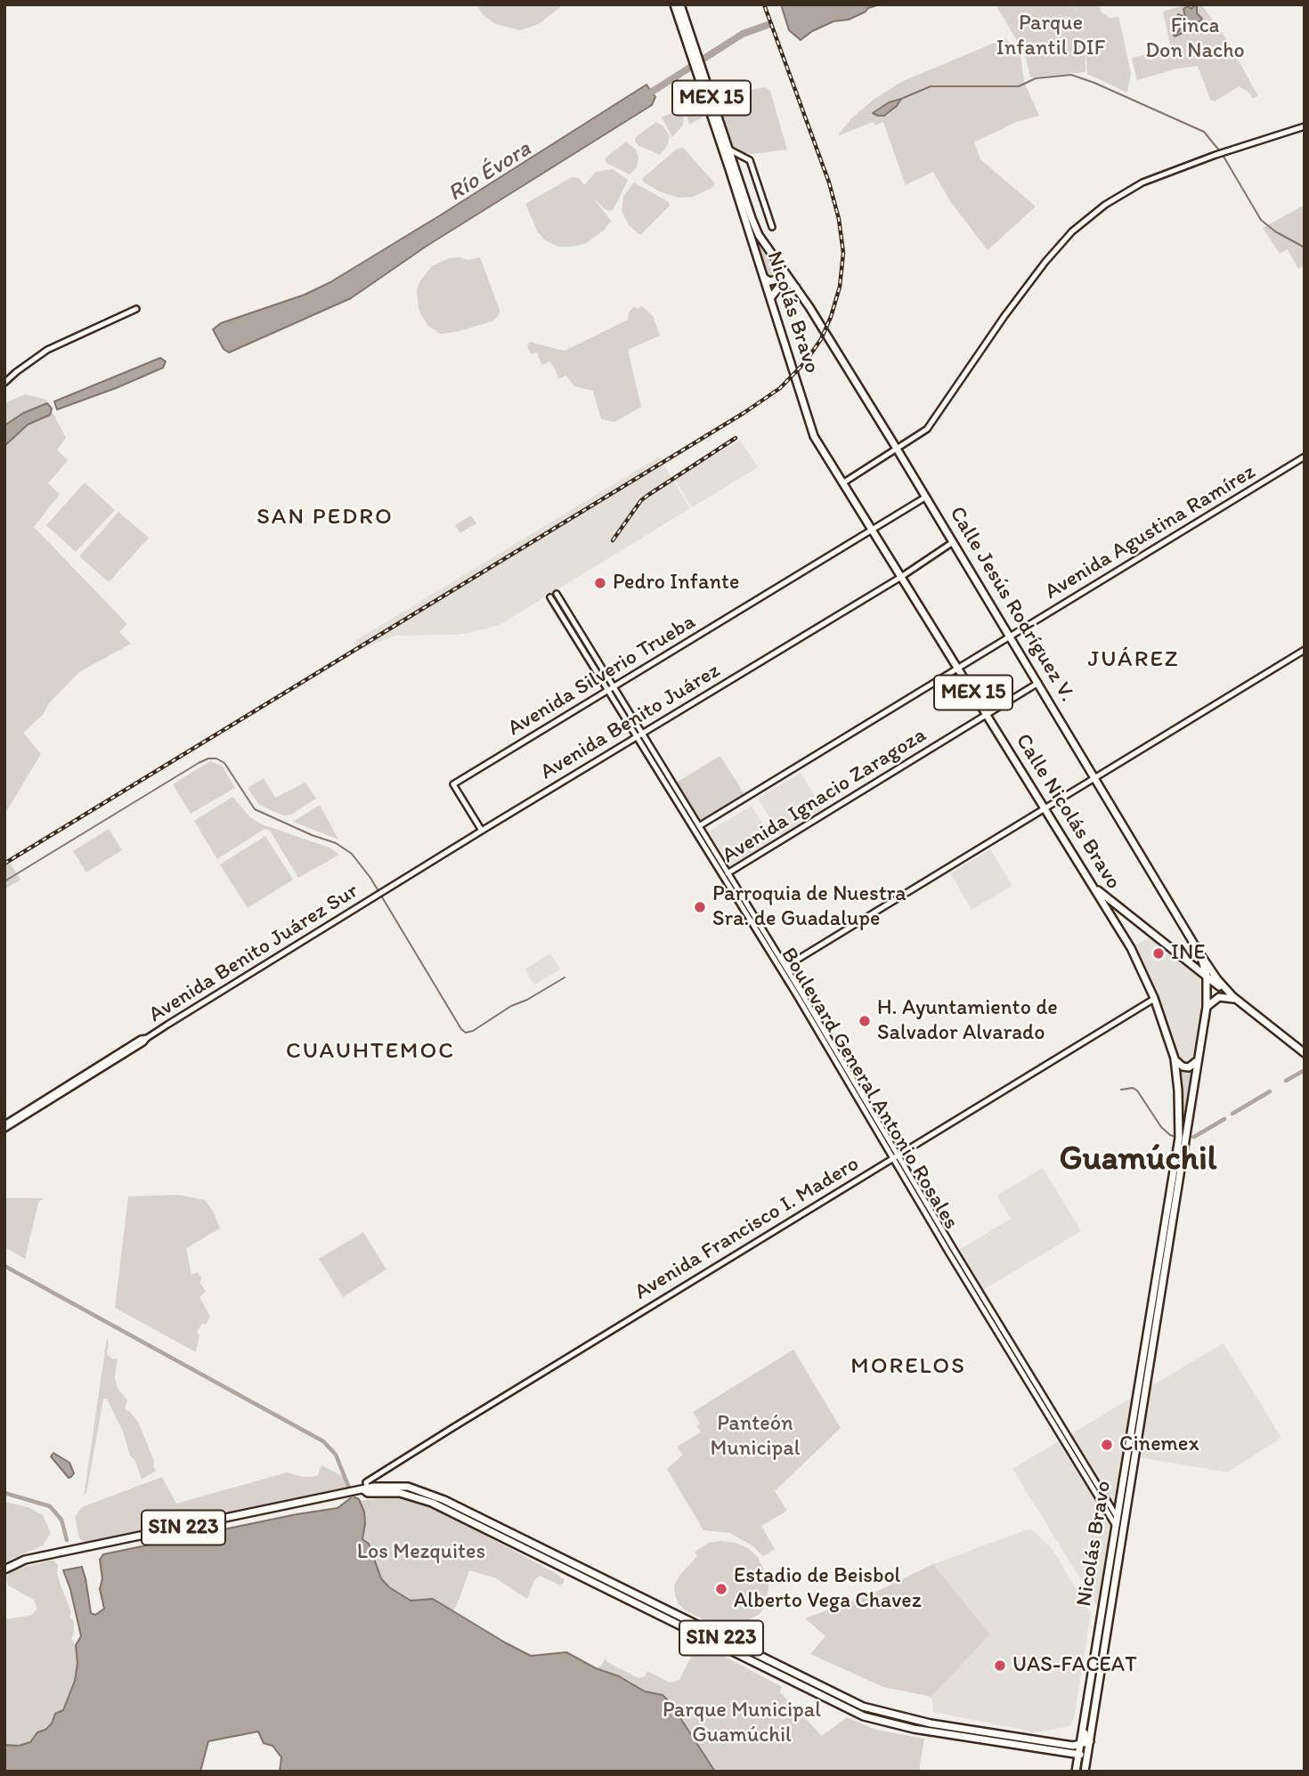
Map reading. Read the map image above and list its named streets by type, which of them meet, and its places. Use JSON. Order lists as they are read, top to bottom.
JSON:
{
  "streets": {
    "main road": [
      "MEX 15",
      "Nicolás Bravo",
      "Calle Jesús Rodríguez V.",
      "Calle Nicolás Bravo",
      "SIN 223"
    ],
    "street": [
      "Avenida Agustina Ramírez",
      "Avenida Silverio Trueba",
      "Avenida Benito Juárez",
      "Avenida Ignacio Zaragoza",
      "Avenida Benito Juárez Sur",
      "Boulevard General Antonio Rosales",
      "Avenida Francisco I. Madero"
    ]
  },
  "crossings": [
    ["MEX 15", "Nicolás Bravo"],
    ["MEX 15", "Calle Jesús Rodríguez V."],
    ["MEX 15", "SIN 223"],
    ["Nicolás Bravo", "Calle Jesús Rodríguez V."],
    ["Nicolás Bravo", "Calle Nicolás Bravo"],
    ["Nicolás Bravo", "Boulevard General Antonio Rosales"],
    ["Nicolás Bravo", "SIN 223"],
    ["Avenida Agustina Ramírez", "Calle Jesús Rodríguez V."],
    ["Avenida Agustina Ramírez", "Calle Nicolás Bravo"],
    ["Avenida Agustina Ramírez", "Boulevard General Antonio Rosales"],
    ["Calle Jesús Rodríguez V.", "Avenida Silverio Trueba"],
    ["Calle Jesús Rodríguez V.", "Avenida Ignacio Zaragoza"],
    ["Avenida Silverio Trueba", "Avenida Benito Juárez"],
    ["Avenida Silverio Trueba", "Calle Nicolás Bravo"],
    ["Avenida Silverio Trueba", "Boulevard General Antonio Rosales"],
    ["Avenida Benito Juárez", "Calle Nicolás Bravo"],
    ["Avenida Benito Juárez", "Avenida Benito Juárez Sur"],
    ["Avenida Benito Juárez", "Boulevard General Antonio Rosales"],
    ["Avenida Ignacio Zaragoza", "Calle Nicolás Bravo"],
    ["Avenida Ignacio Zaragoza", "Boulevard General Antonio Rosales"],
    ["Calle Nicolás Bravo", "Avenida Francisco I. Madero"],
    ["Boulevard General Antonio Rosales", "Avenida Francisco I. Madero"],
    ["Avenida Francisco I. Madero", "SIN 223"]
  ],
  "districts": [
    "SAN PEDRO",
    "JUÁREZ",
    "CUAUHTEMOC",
    "Guamúchil",
    "MORELOS"
  ],
  "water": ["Río Évora"],
  "parks": [
    "Parque Infantil DIF",
    "Finca Don Nacho",
    "Panteón Municipal",
    "Los Mezquites",
    "Parque Municipal Guamúchil"
  ],
  "places": [
    "Pedro Infante",
    "Parroquia de Nuestra Sra. de Guadalupe",
    "INE",
    "H. Ayuntamiento de Salvador Alvarado",
    "Cinemex",
    "Estadio de Beisbol Alberto Vega Chavez",
    "UAS-FACEAT"
  ]
}
